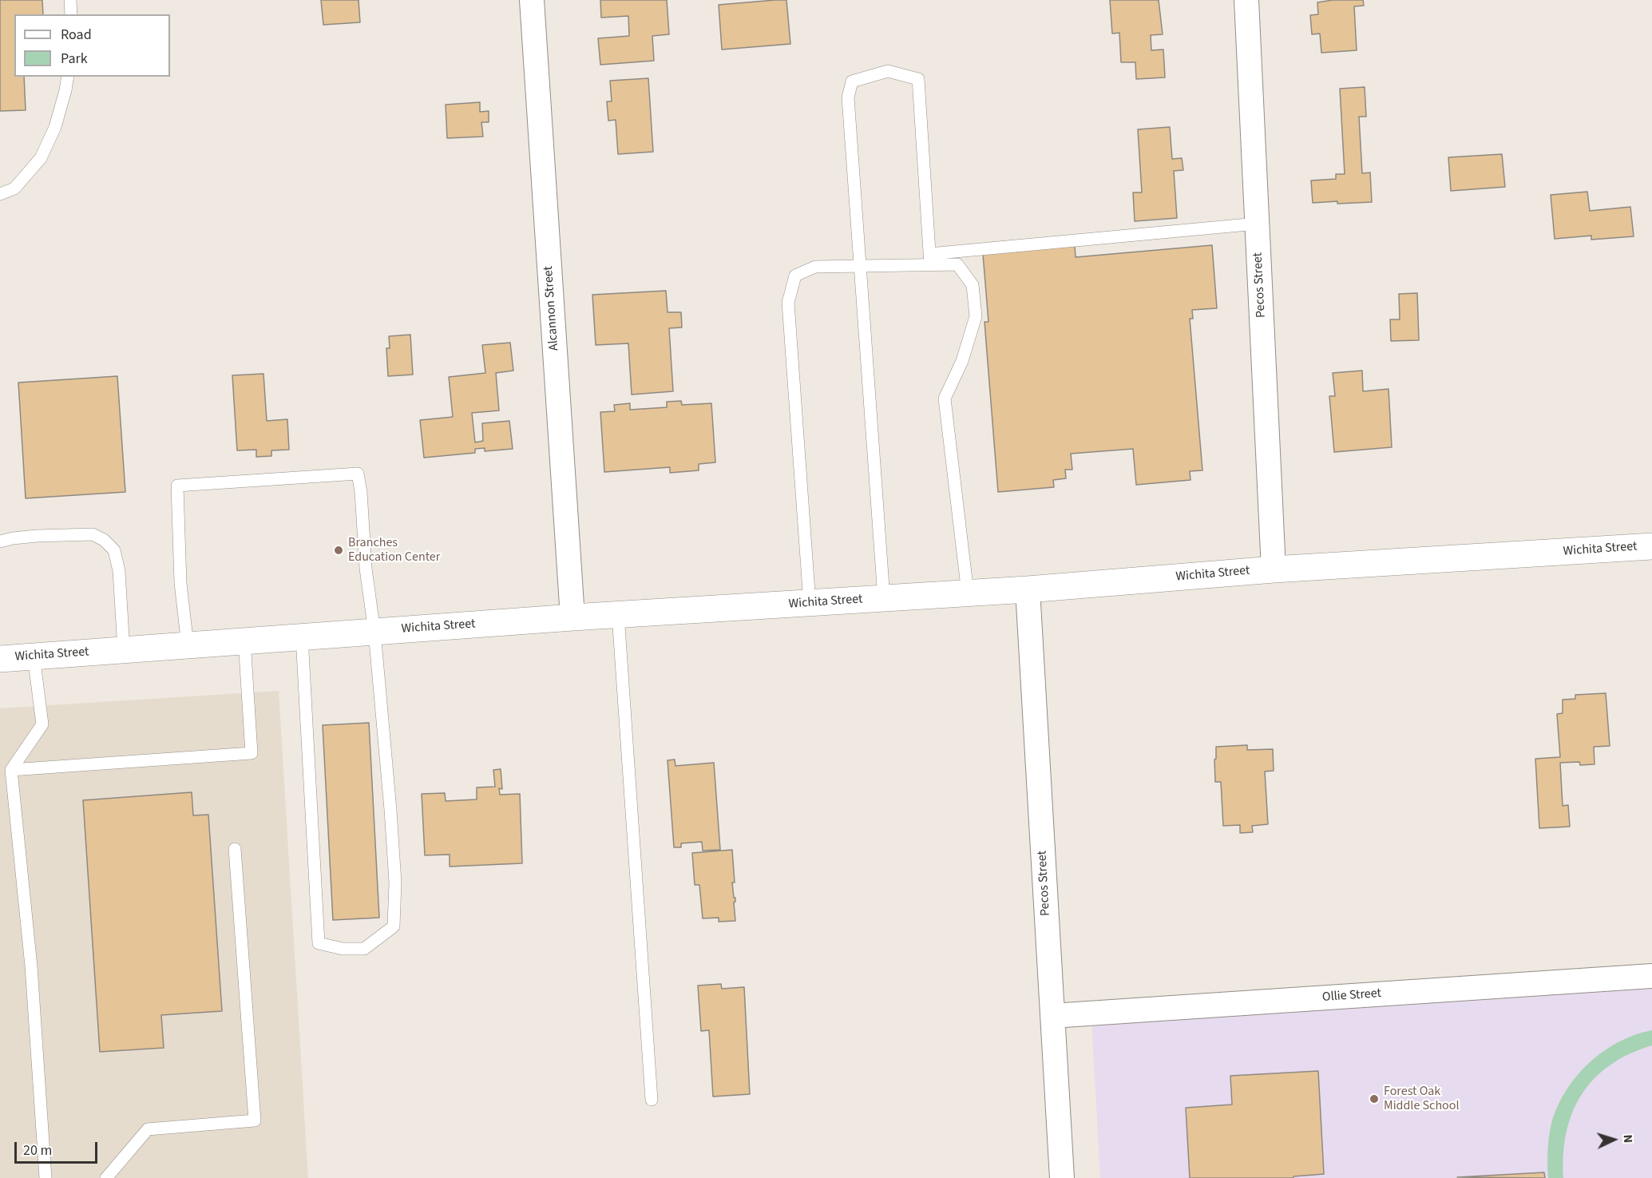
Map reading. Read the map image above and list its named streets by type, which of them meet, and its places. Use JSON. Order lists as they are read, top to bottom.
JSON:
{
  "streets": {
    "main road": ["Wichita Street"],
    "street": ["Pecos Street", "Alcannon Street", "Ollie Street"]
  },
  "crossings": [
    ["Pecos Street", "Wichita Street"],
    ["Pecos Street", "Ollie Street"],
    ["Alcannon Street", "Wichita Street"]
  ],
  "places": ["Branches Education Center", "Forest Oak Middle School"],
  "legend": ["Road", "Park"],
  "scale_bar": "20 m",
  "north": "right"
}
